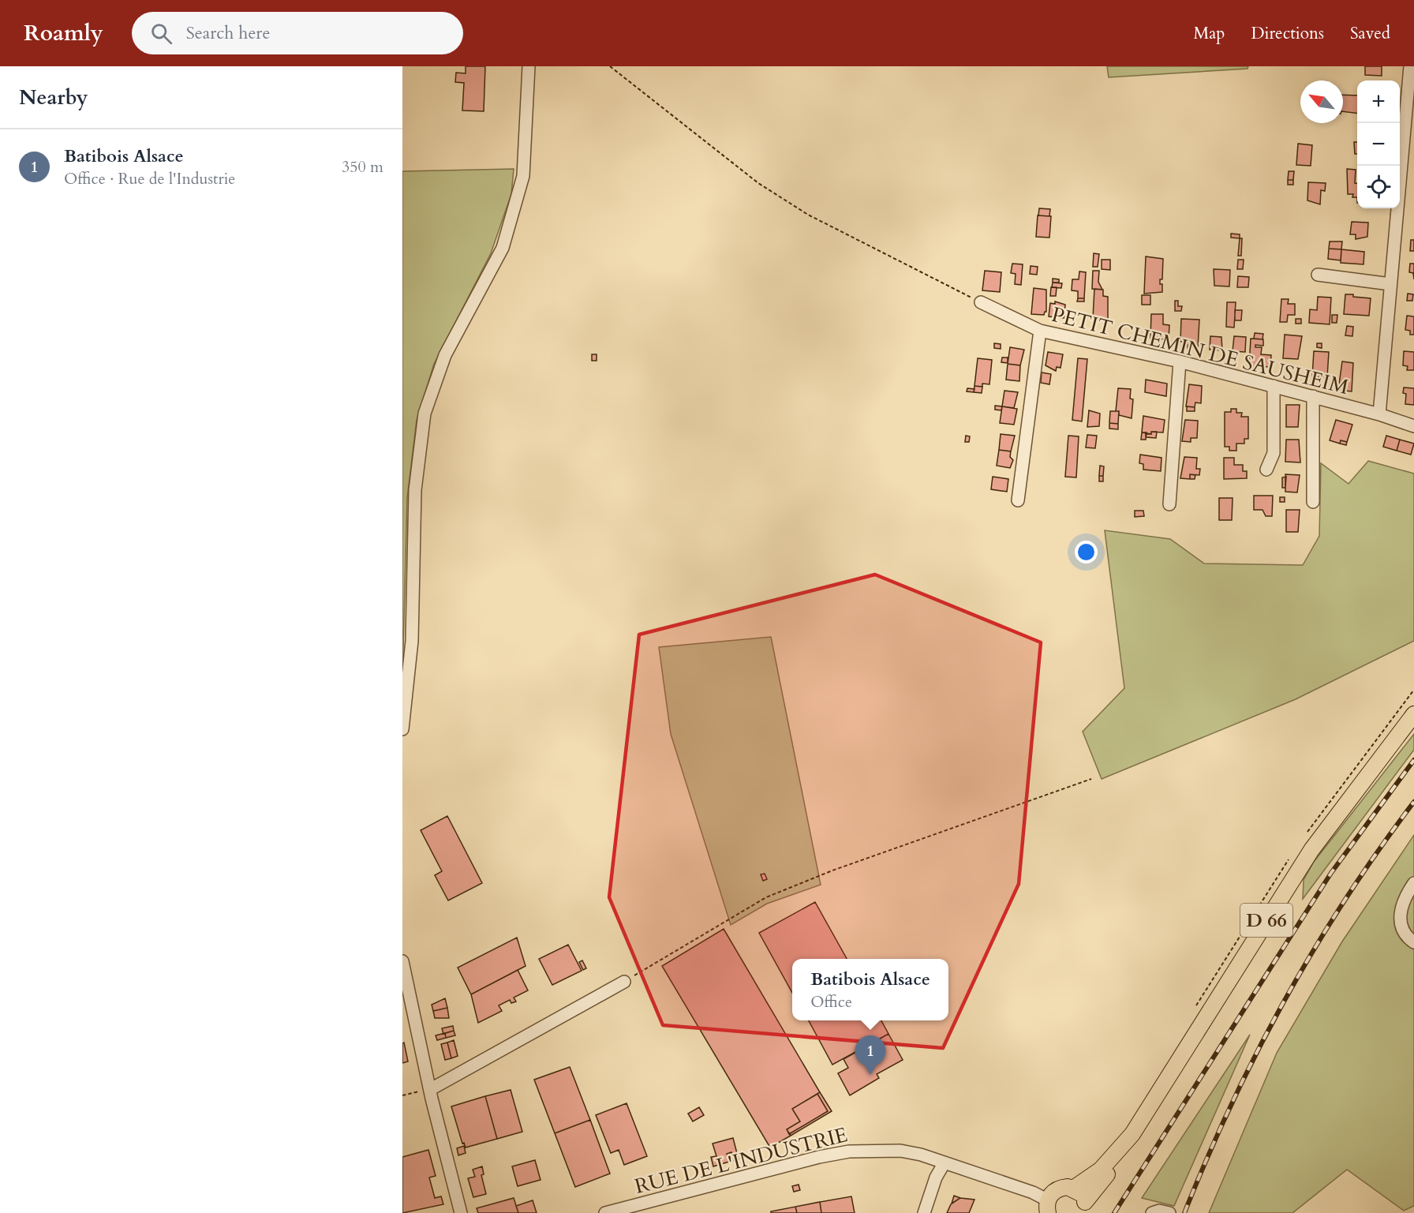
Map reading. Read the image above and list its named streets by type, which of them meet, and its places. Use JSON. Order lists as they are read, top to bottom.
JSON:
{
  "streets": {
    "main road": ["D 66"],
    "street": ["PETIT CHEMIN DE SAUSHEIM", "RUE DE L'INDUSTRIE"]
  },
  "north": "top left",
  "page": {
    "header": "Roamly",
    "search": "Search here",
    "nav": ["Map", "Directions", "Saved"],
    "heading": "Nearby",
    "map_buttons": ["+", "−"],
    "list": [
      {
        "mark": "1",
        "name": "Batibois Alsace",
        "note": "Office · Rue de l'Industrie",
        "value": "350 m"
      }
    ],
    "popup": ["Batibois Alsace", "Office"],
    "pins": "1"
  }
}
